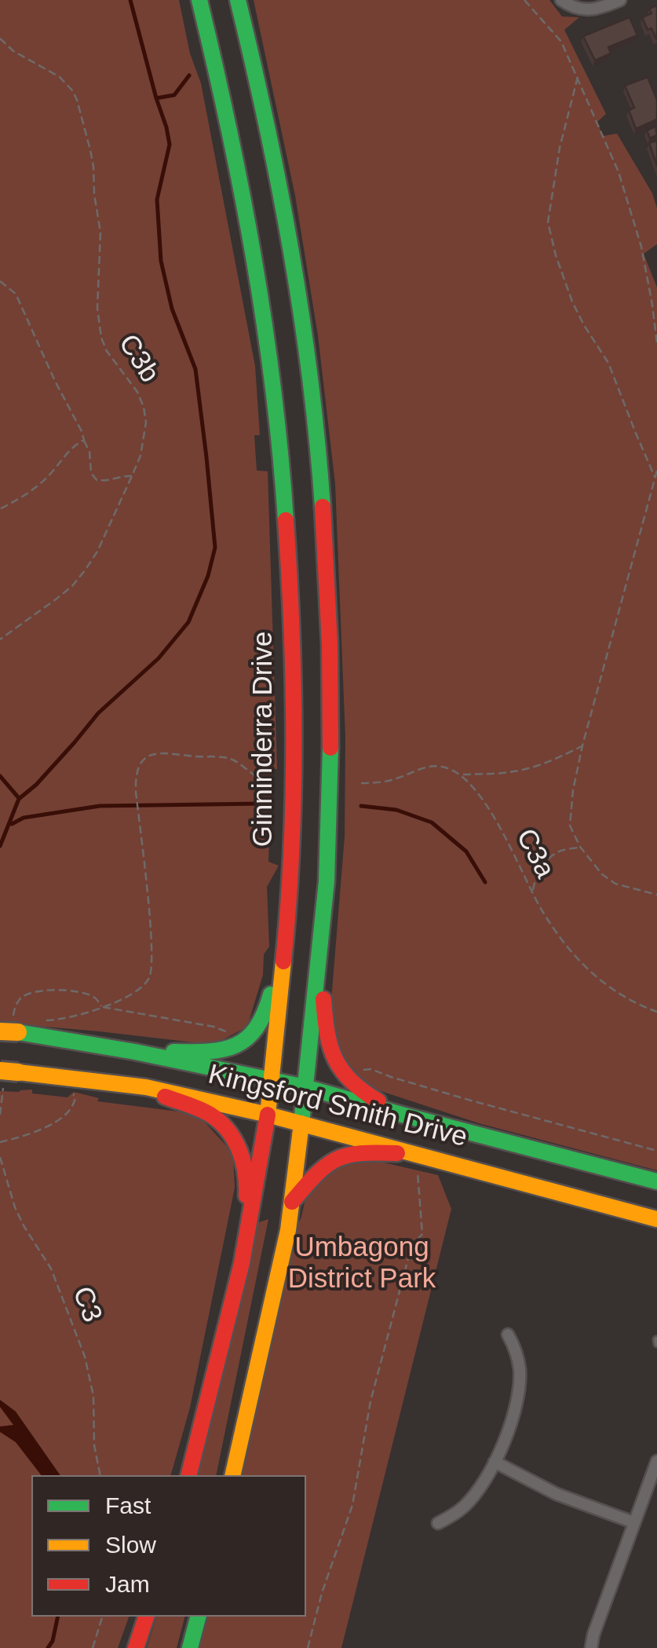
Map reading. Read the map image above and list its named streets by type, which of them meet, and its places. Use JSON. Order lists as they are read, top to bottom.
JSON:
{
  "streets": {
    "main road": ["Ginninderra Drive", "Kingsford Smith Drive"],
    "path": ["C3b", "C3a", "C3"]
  },
  "crossings": [
    ["Ginninderra Drive", "Kingsford Smith Drive"]
  ],
  "parks": ["Umbagong District Park"],
  "legend": ["Fast", "Slow", "Jam"]
}
